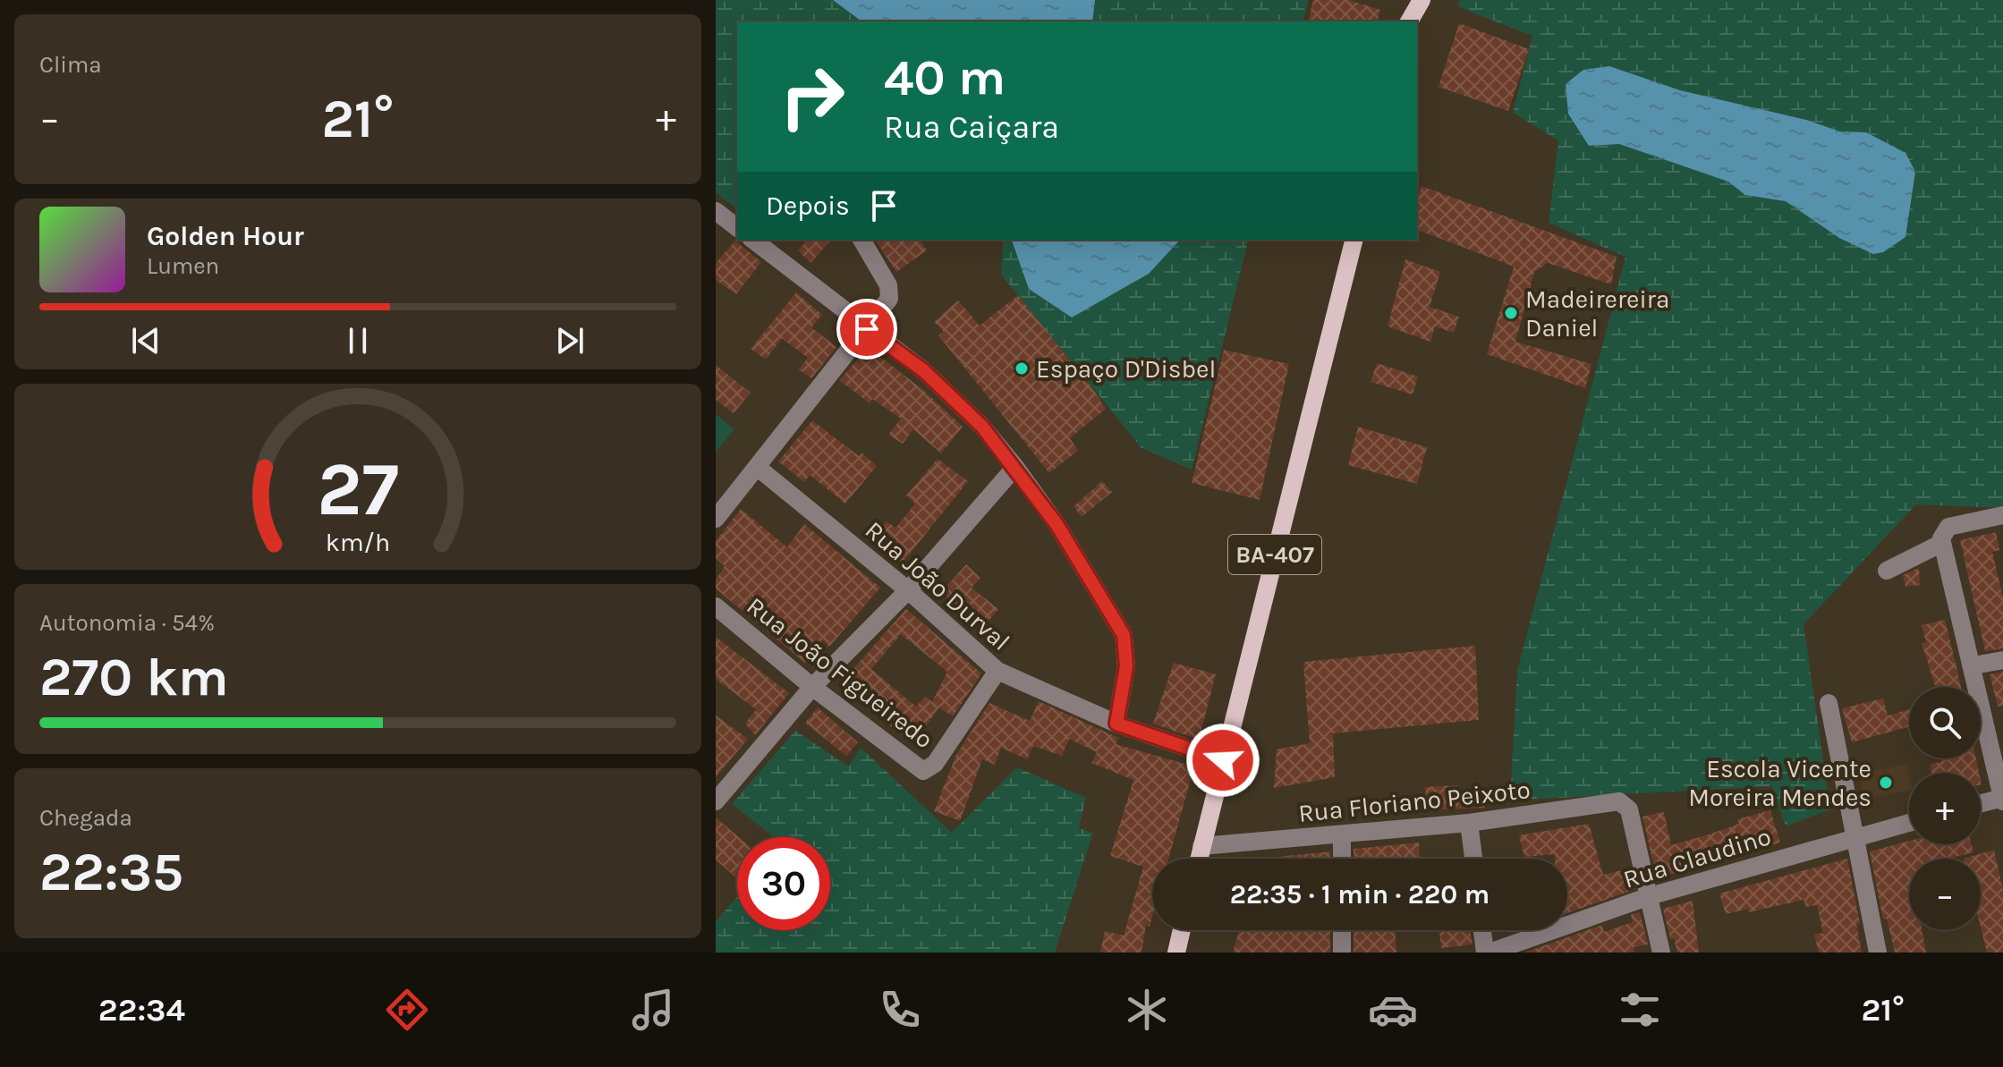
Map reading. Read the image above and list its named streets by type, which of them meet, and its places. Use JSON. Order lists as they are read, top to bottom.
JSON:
{
  "streets": {
    "main road": ["BA-407"],
    "street": [
      "Rua João Durval",
      "Rua João Figueiredo",
      "Rua Floriano Peixoto",
      "Rua Claudino"
    ]
  },
  "crossings": [
    ["BA-407", "Rua João Durval"],
    ["BA-407", "Rua Floriano Peixoto"],
    ["Rua João Durval", "Rua João Figueiredo"],
    ["Rua Floriano Peixoto", "Rua Claudino"]
  ],
  "places": ["Madeirereira Daniel", "Espaço D'Disbel", "Escola Vicente Moreira Mendes"],
  "page": {
    "tile": [
      "Clima",
      ["Autonomia · 54%", "270 km"],
      ["Chegada", "22:35"]
    ],
    "turn": ["40 m", "Rua Caiçara"],
    "heat": ["−", "21°", "+"],
    "then": "Depois",
    "song": ["Golden Hour", "Lumen"],
    "map_buttons": ["+", "−"],
    "limit": "30",
    "trip": "22:35 · 1 min · 220 m",
    "tabs": ["22:34", "21°"],
    "gauge": ["27", "km/h"]
  }
}
